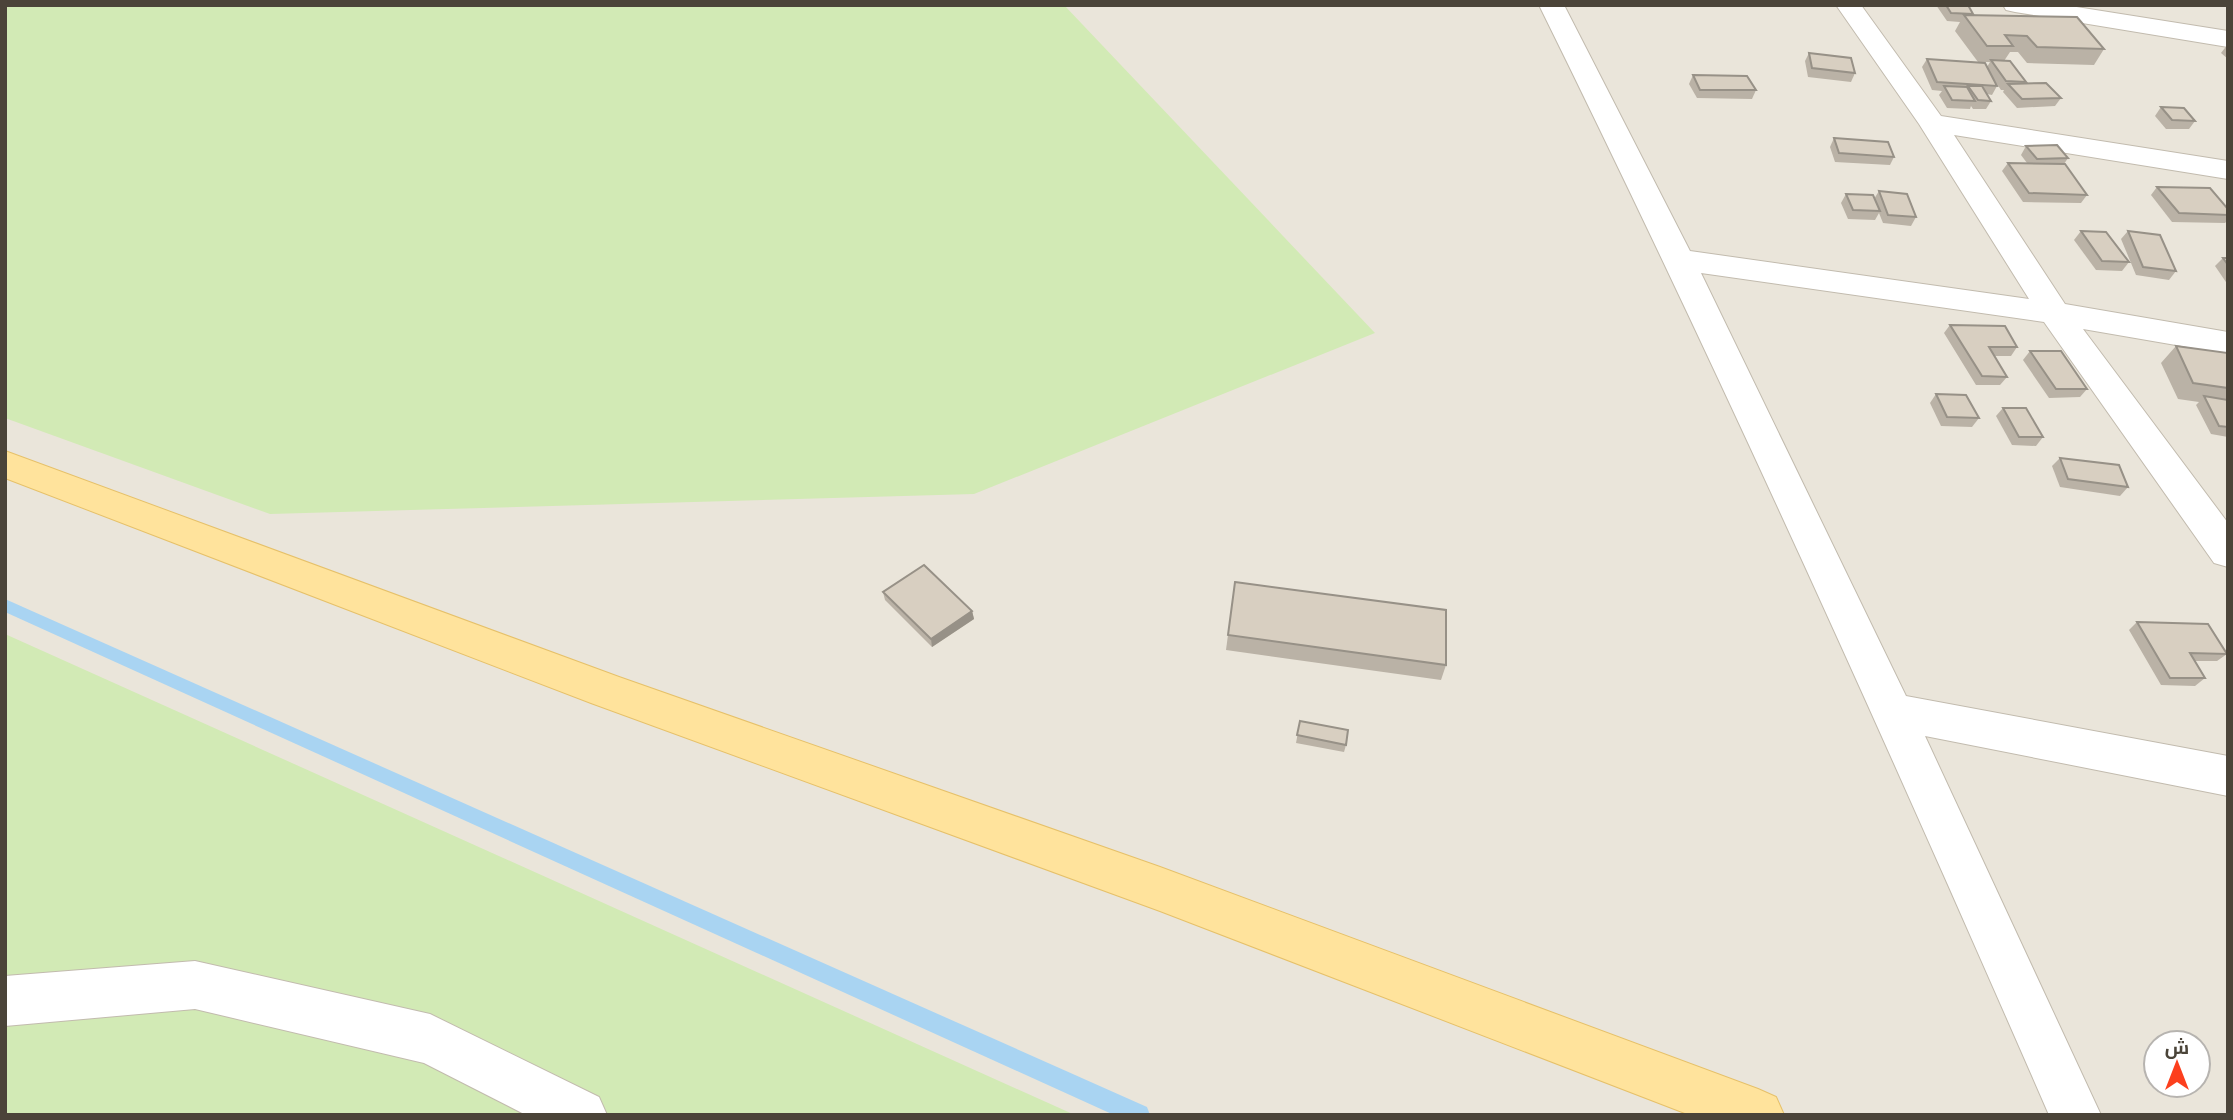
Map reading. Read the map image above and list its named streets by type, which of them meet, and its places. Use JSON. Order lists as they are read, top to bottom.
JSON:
{
  "north": "top"
}
